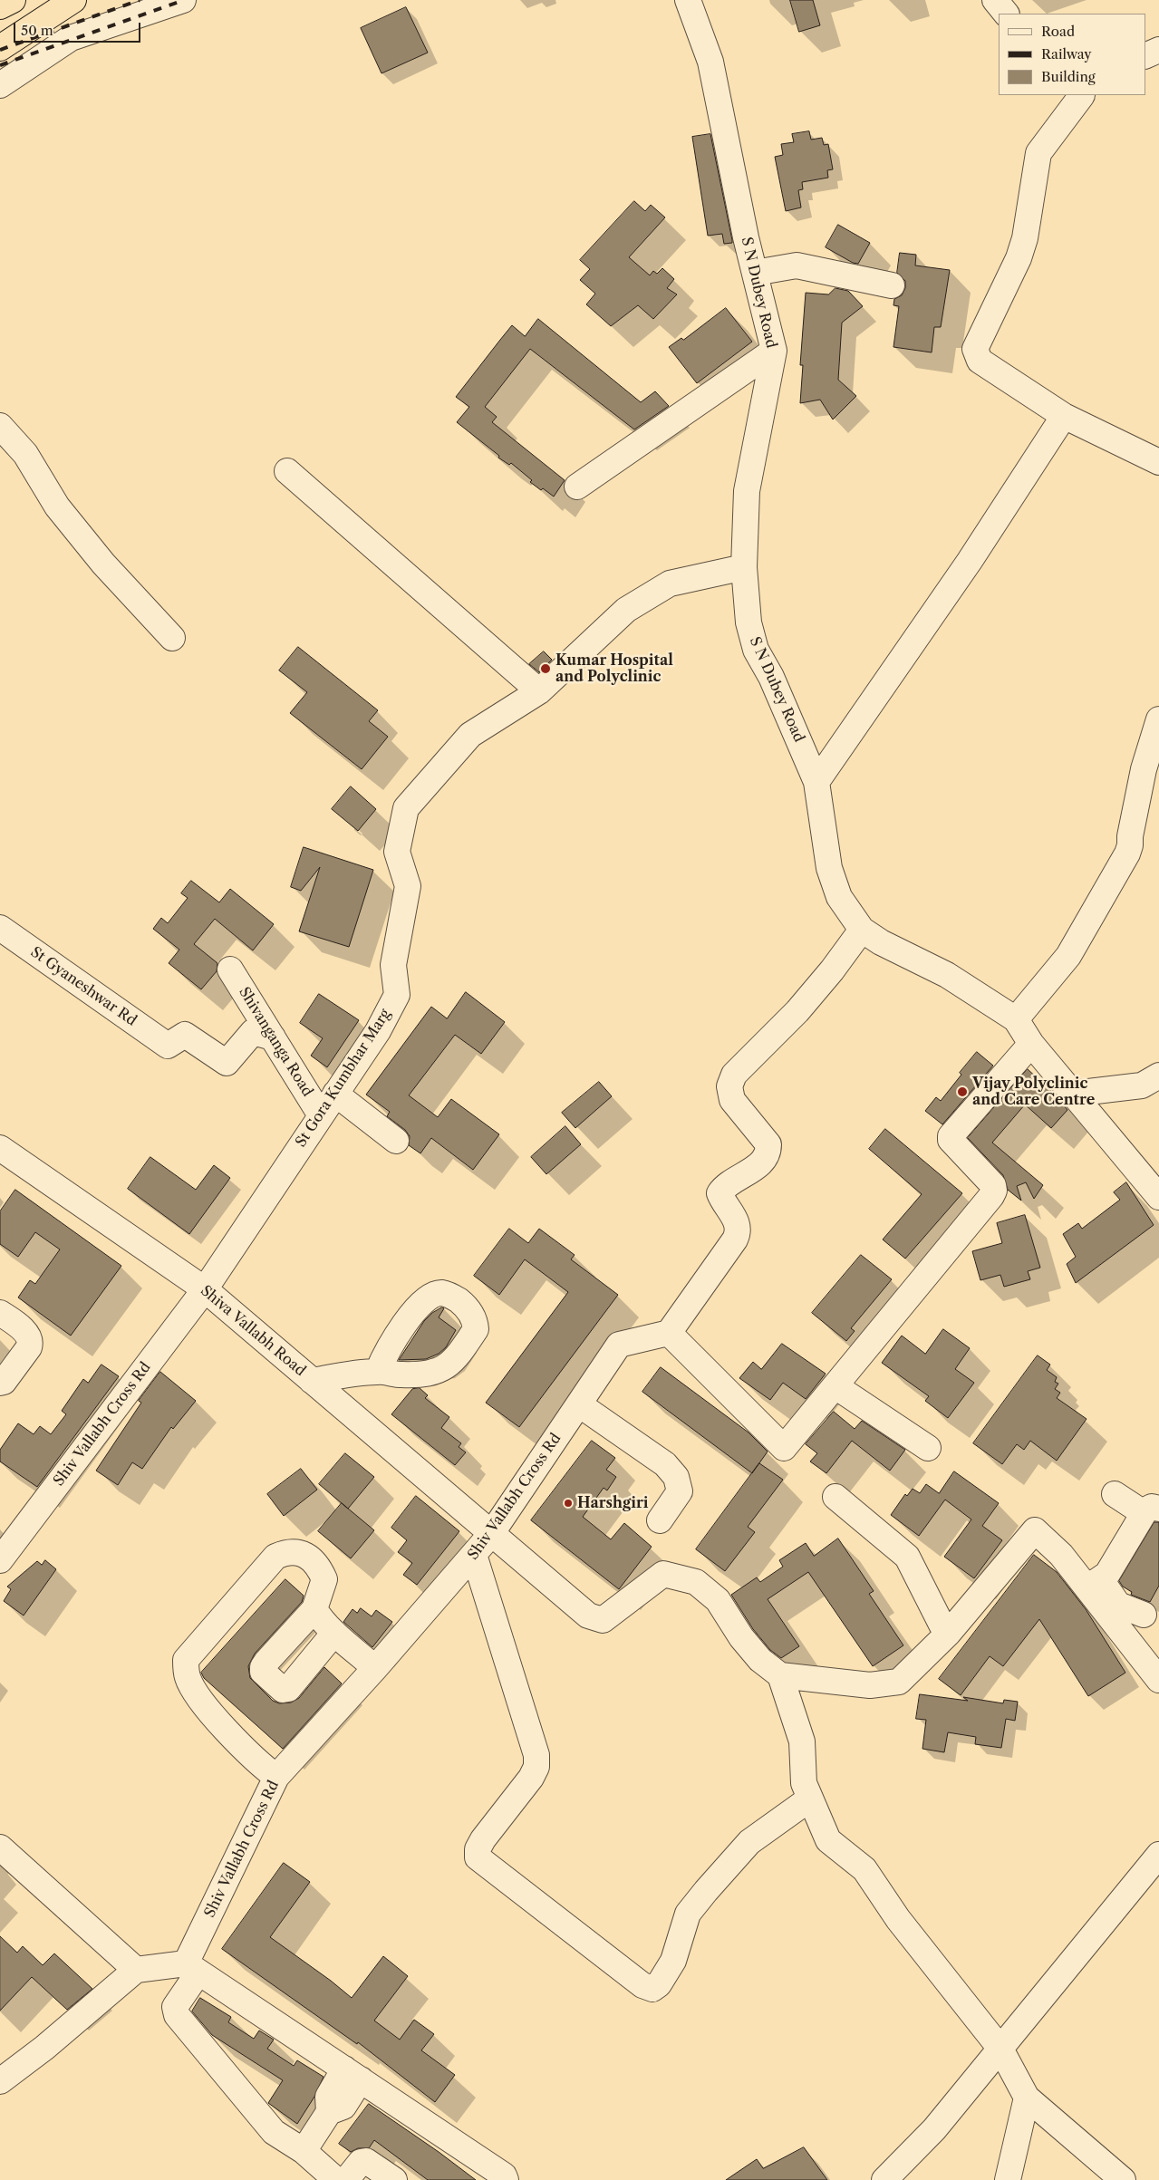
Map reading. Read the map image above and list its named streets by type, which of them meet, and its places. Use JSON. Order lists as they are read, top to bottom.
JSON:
{
  "streets": {
    "street": [
      "S N Dubey Road",
      "St Gyaneshwar Rd",
      "Shivanganga Road",
      "St Gora Kumbhar Marg",
      "Shiva Vallabh Road",
      "Shiv Vallabh Cross Rd"
    ]
  },
  "crossings": [
    ["S N Dubey Road", "St Gora Kumbhar Marg"],
    ["St Gyaneshwar Rd", "Shivanganga Road"],
    ["Shivanganga Road", "St Gora Kumbhar Marg"],
    ["St Gora Kumbhar Marg", "Shiva Vallabh Road"],
    ["St Gora Kumbhar Marg", "Shiv Vallabh Cross Rd"],
    ["Shiva Vallabh Road", "Shiv Vallabh Cross Rd"]
  ],
  "places": ["Kumar Hospital and Polyclinic", "Vijay Polyclinic and Care Centre", "Harshgiri"],
  "legend": ["Road", "Railway", "Building"],
  "scale_bar": "50 m"
}
